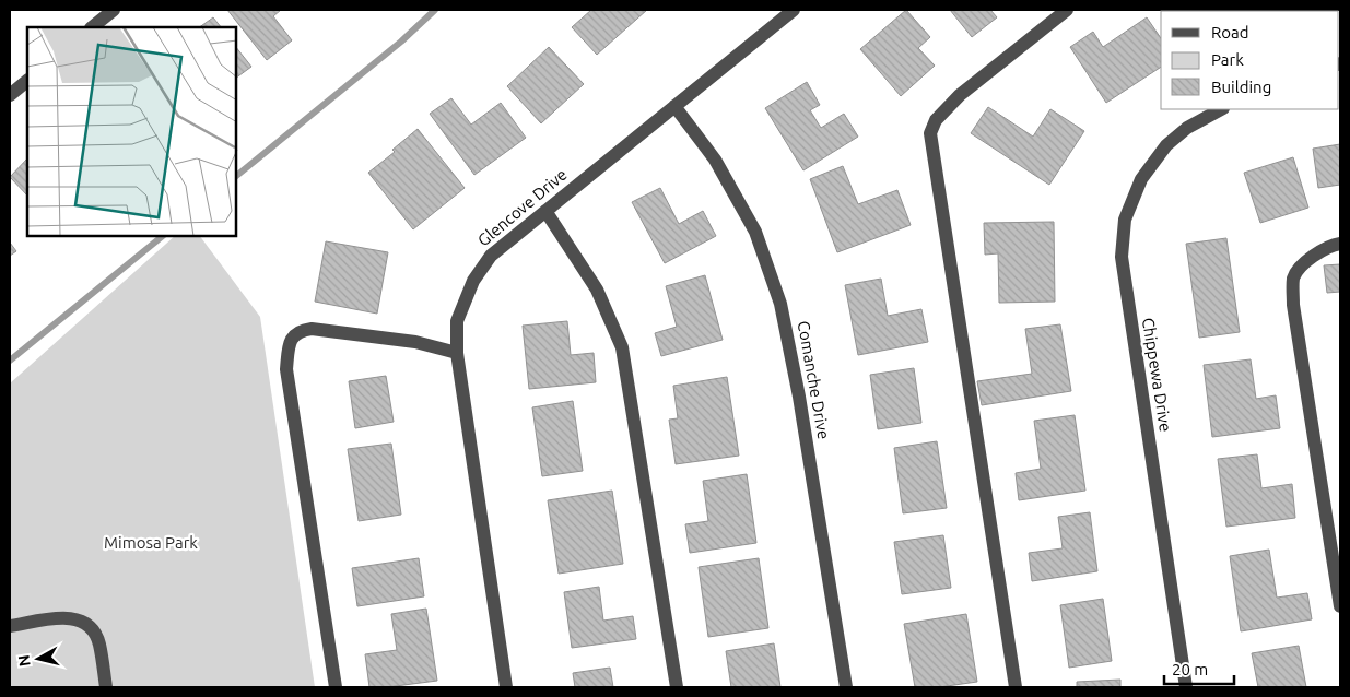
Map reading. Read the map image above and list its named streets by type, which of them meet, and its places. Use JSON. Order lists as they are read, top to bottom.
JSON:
{
  "streets": {
    "street": ["Glencove Drive", "Chippewa Drive", "Comanche Drive"]
  },
  "crossings": [
    ["Glencove Drive", "Comanche Drive"]
  ],
  "parks": ["Mimosa Park"],
  "legend": ["Road", "Park", "Building"],
  "scale_bar": "20 m",
  "north": "left"
}
